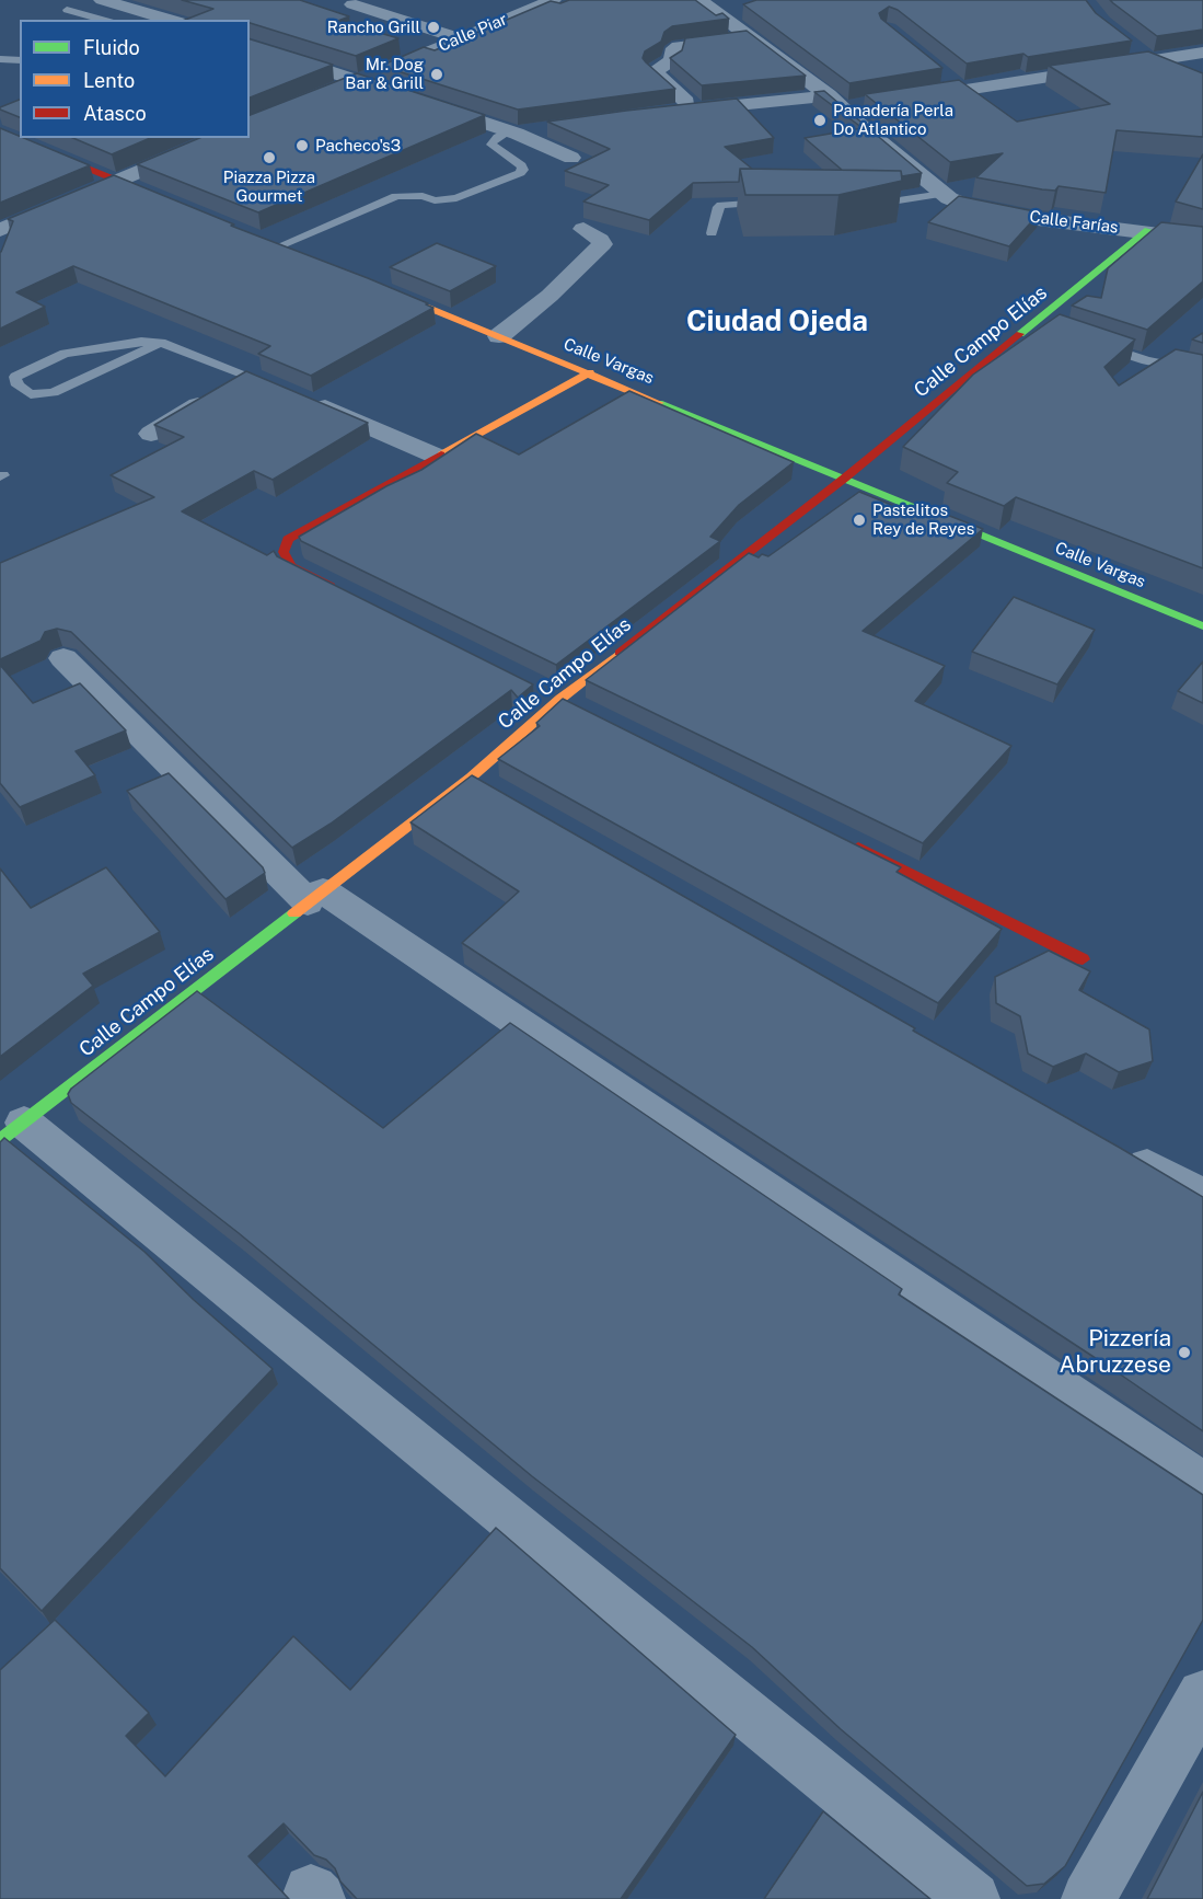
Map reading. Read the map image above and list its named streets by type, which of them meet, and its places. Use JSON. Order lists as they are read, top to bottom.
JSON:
{
  "streets": {
    "street": [
      "Calle Piar",
      "Calle Farías",
      "Calle Campo Elías",
      "Calle Vargas"
    ]
  },
  "crossings": [
    ["Calle Farías", "Calle Campo Elías"],
    ["Calle Campo Elías", "Calle Vargas"]
  ],
  "districts": ["Ciudad Ojeda"],
  "places": [
    "Rancho Grill",
    "Mr. Dog Bar & Grill",
    "Panadería Perla Do Atlantico",
    "Pacheco's3",
    "Piazza Pizza Gourmet",
    "Pastelitos Rey de Reyes",
    "Pizzería Abruzzese"
  ],
  "legend": ["Fluido", "Lento", "Atasco"]
}
